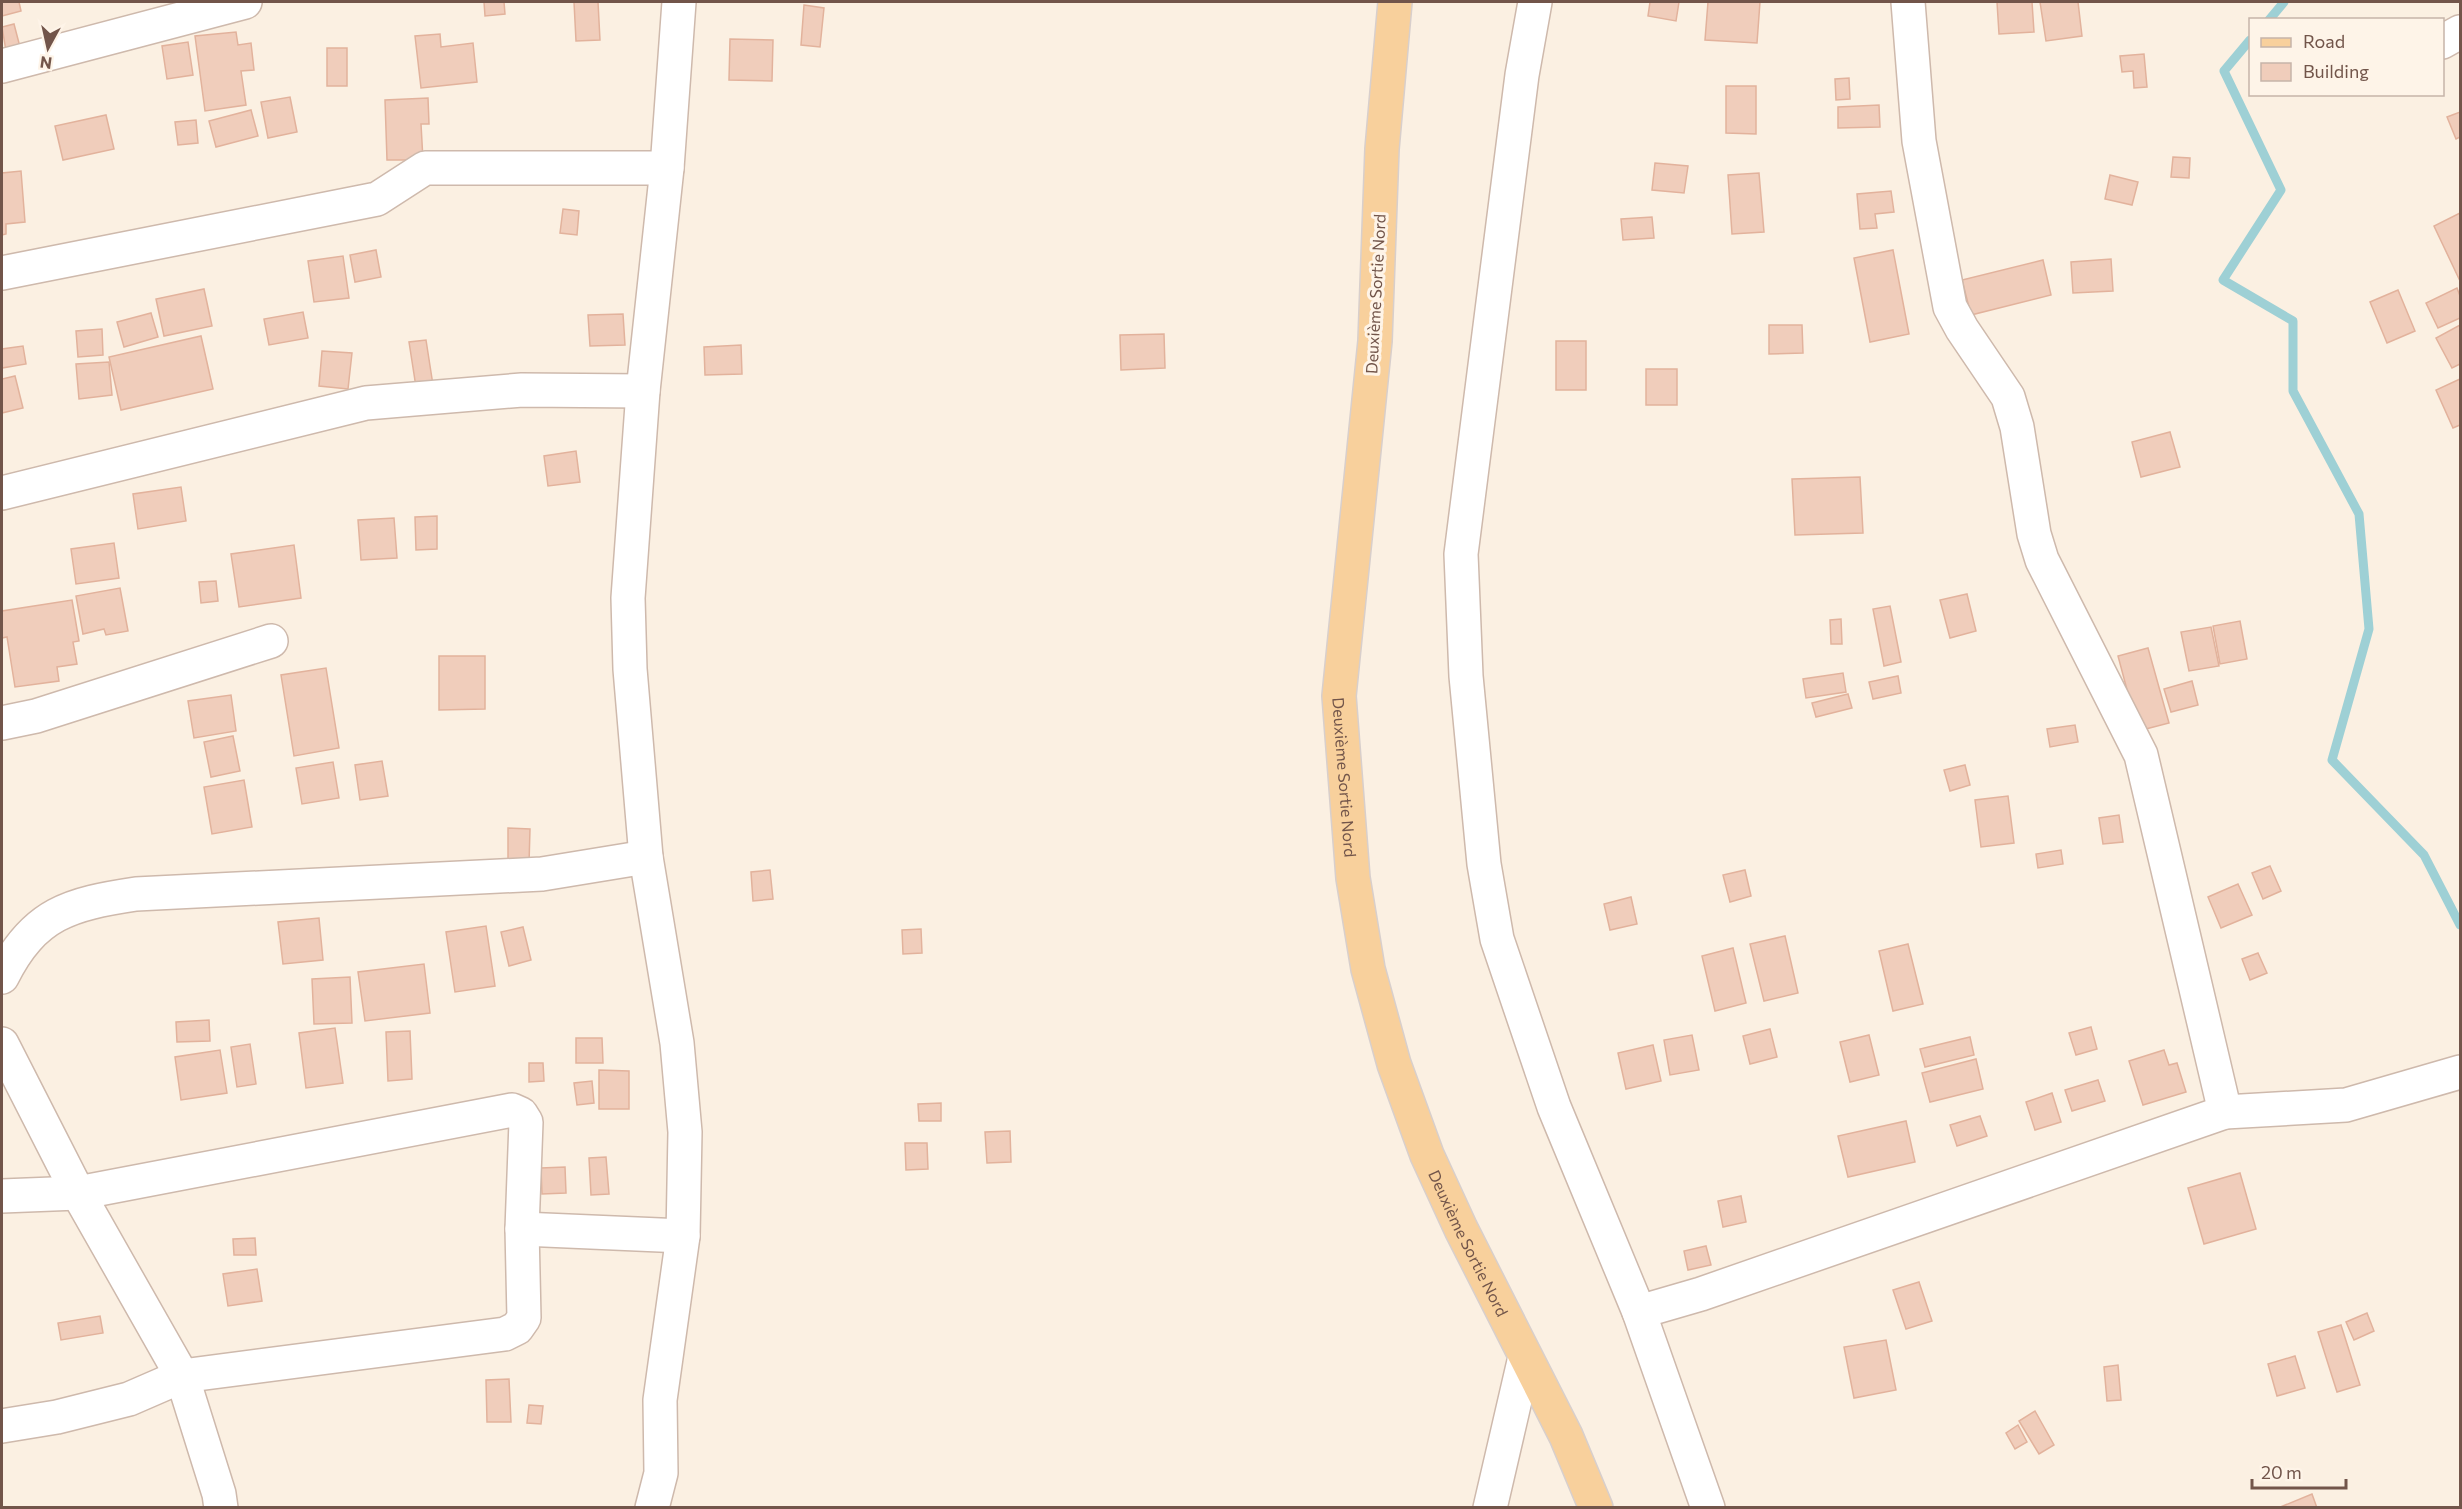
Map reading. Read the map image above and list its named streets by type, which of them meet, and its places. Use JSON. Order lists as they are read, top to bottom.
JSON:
{
  "streets": {
    "main road": ["Deuxième Sortie Nord"]
  },
  "legend": ["Road", "Building"],
  "scale_bar": "20 m",
  "north": "bottom"
}
